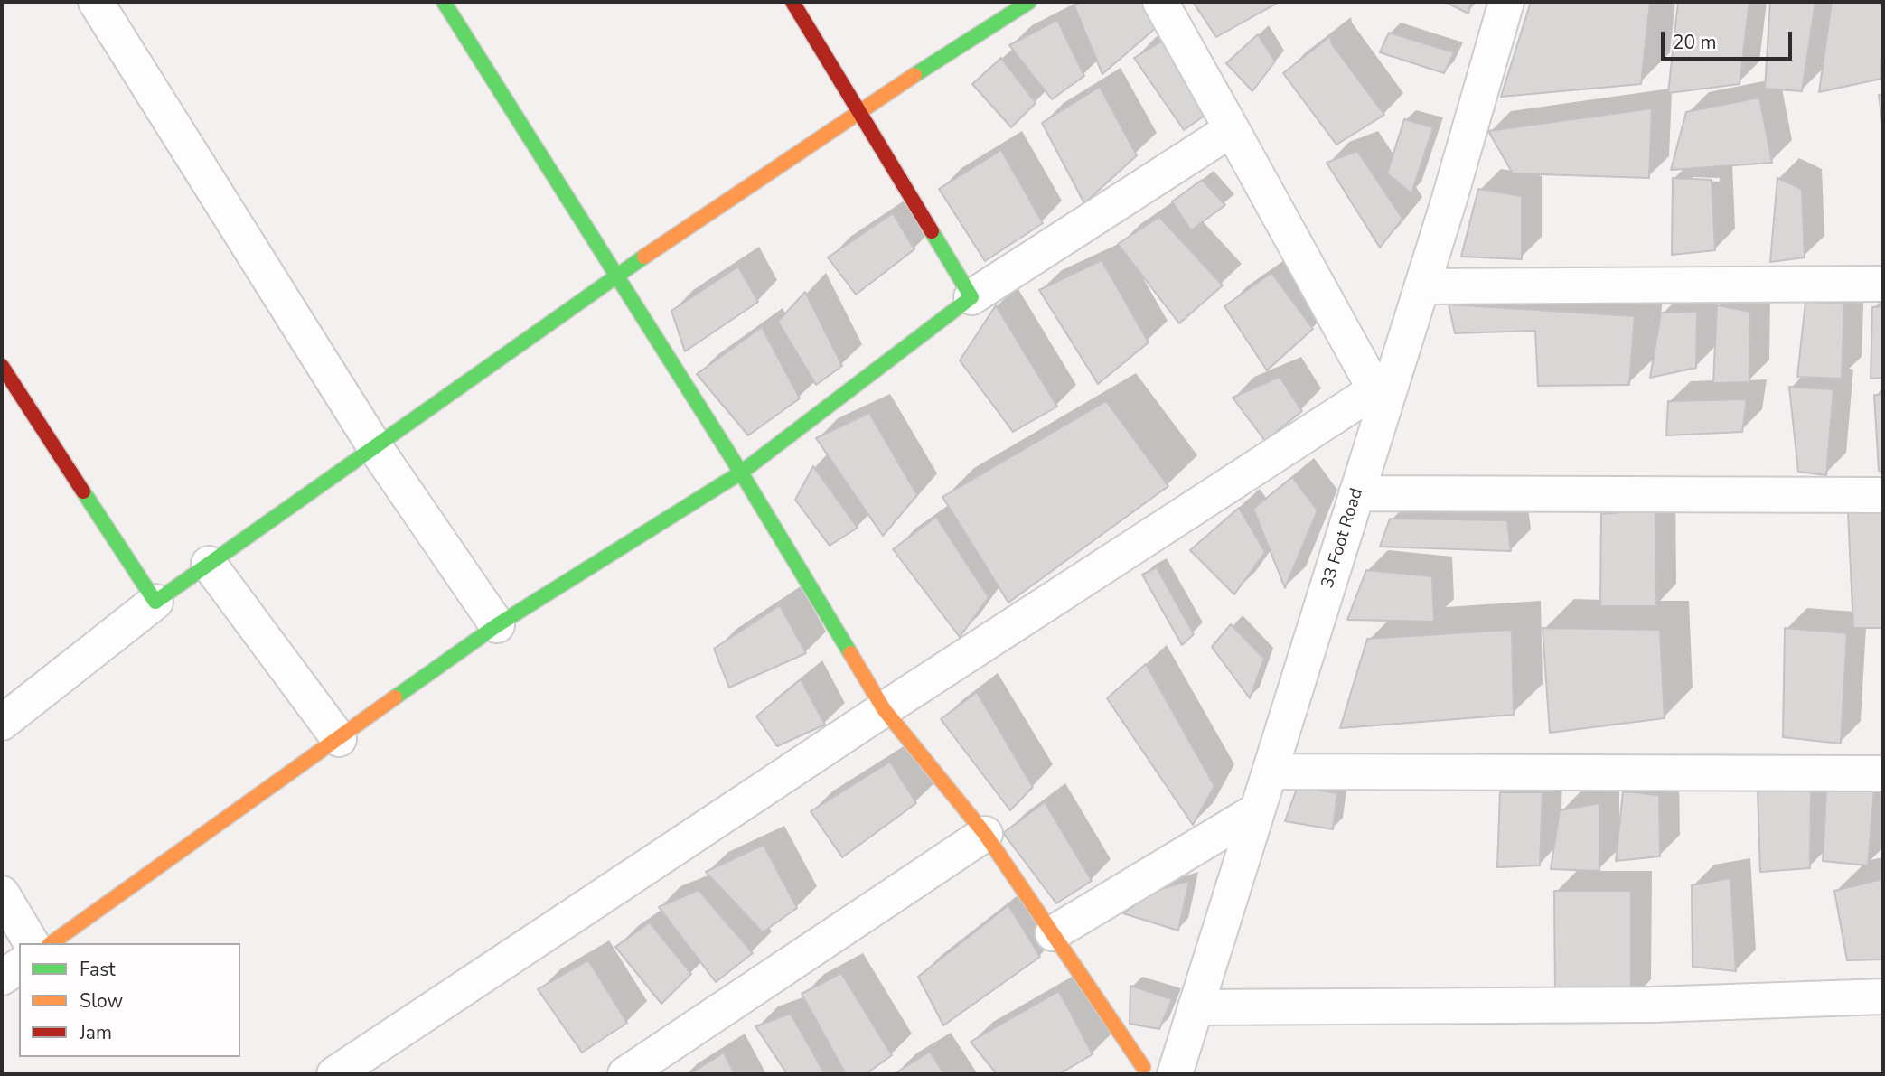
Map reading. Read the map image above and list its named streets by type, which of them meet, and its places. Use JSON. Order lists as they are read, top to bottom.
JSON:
{
  "streets": {
    "street": ["33 Foot Road"]
  },
  "legend": ["Fast", "Slow", "Jam"],
  "scale_bar": "20 m"
}
